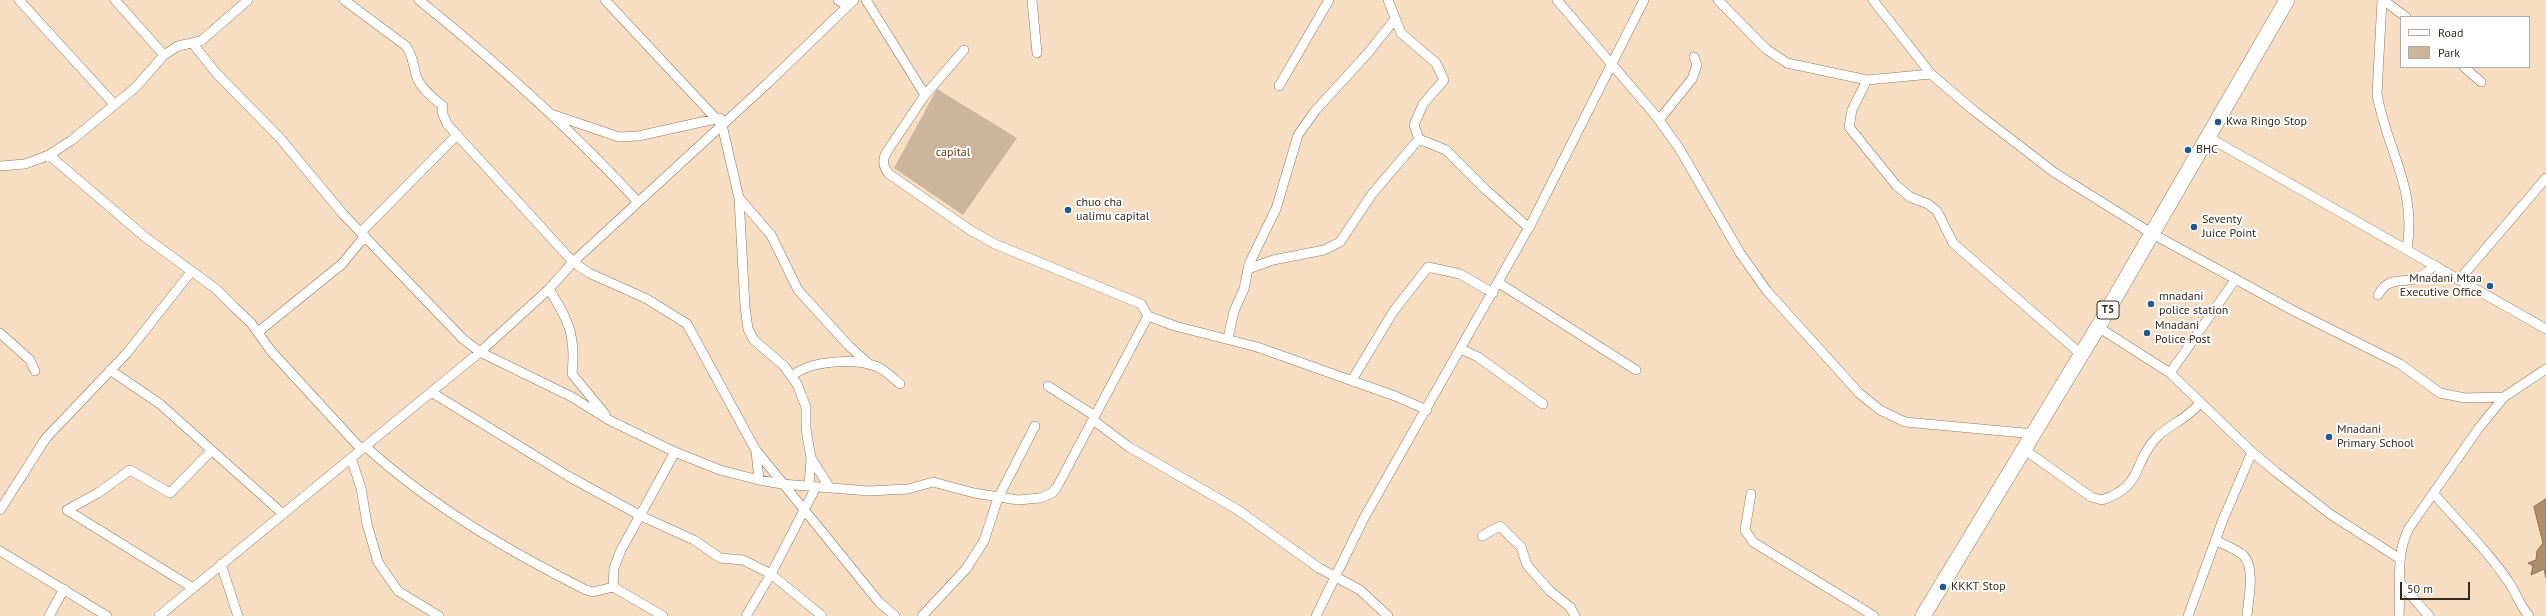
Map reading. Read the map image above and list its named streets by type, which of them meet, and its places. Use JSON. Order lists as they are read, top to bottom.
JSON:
{
  "streets": {
    "highway": ["T5"]
  },
  "parks": ["capital"],
  "places": [
    "Kwa Ringo Stop",
    "BHC",
    "chuo cha ualimu capital",
    "Seventy Juice Point",
    "Mnadani Mtaa Executive Office",
    "mnadani police station",
    "Mnadani Police Post",
    "Mnadani Primary School",
    "KKKT Stop"
  ],
  "legend": ["Road", "Park"],
  "scale_bar": "50 m"
}
